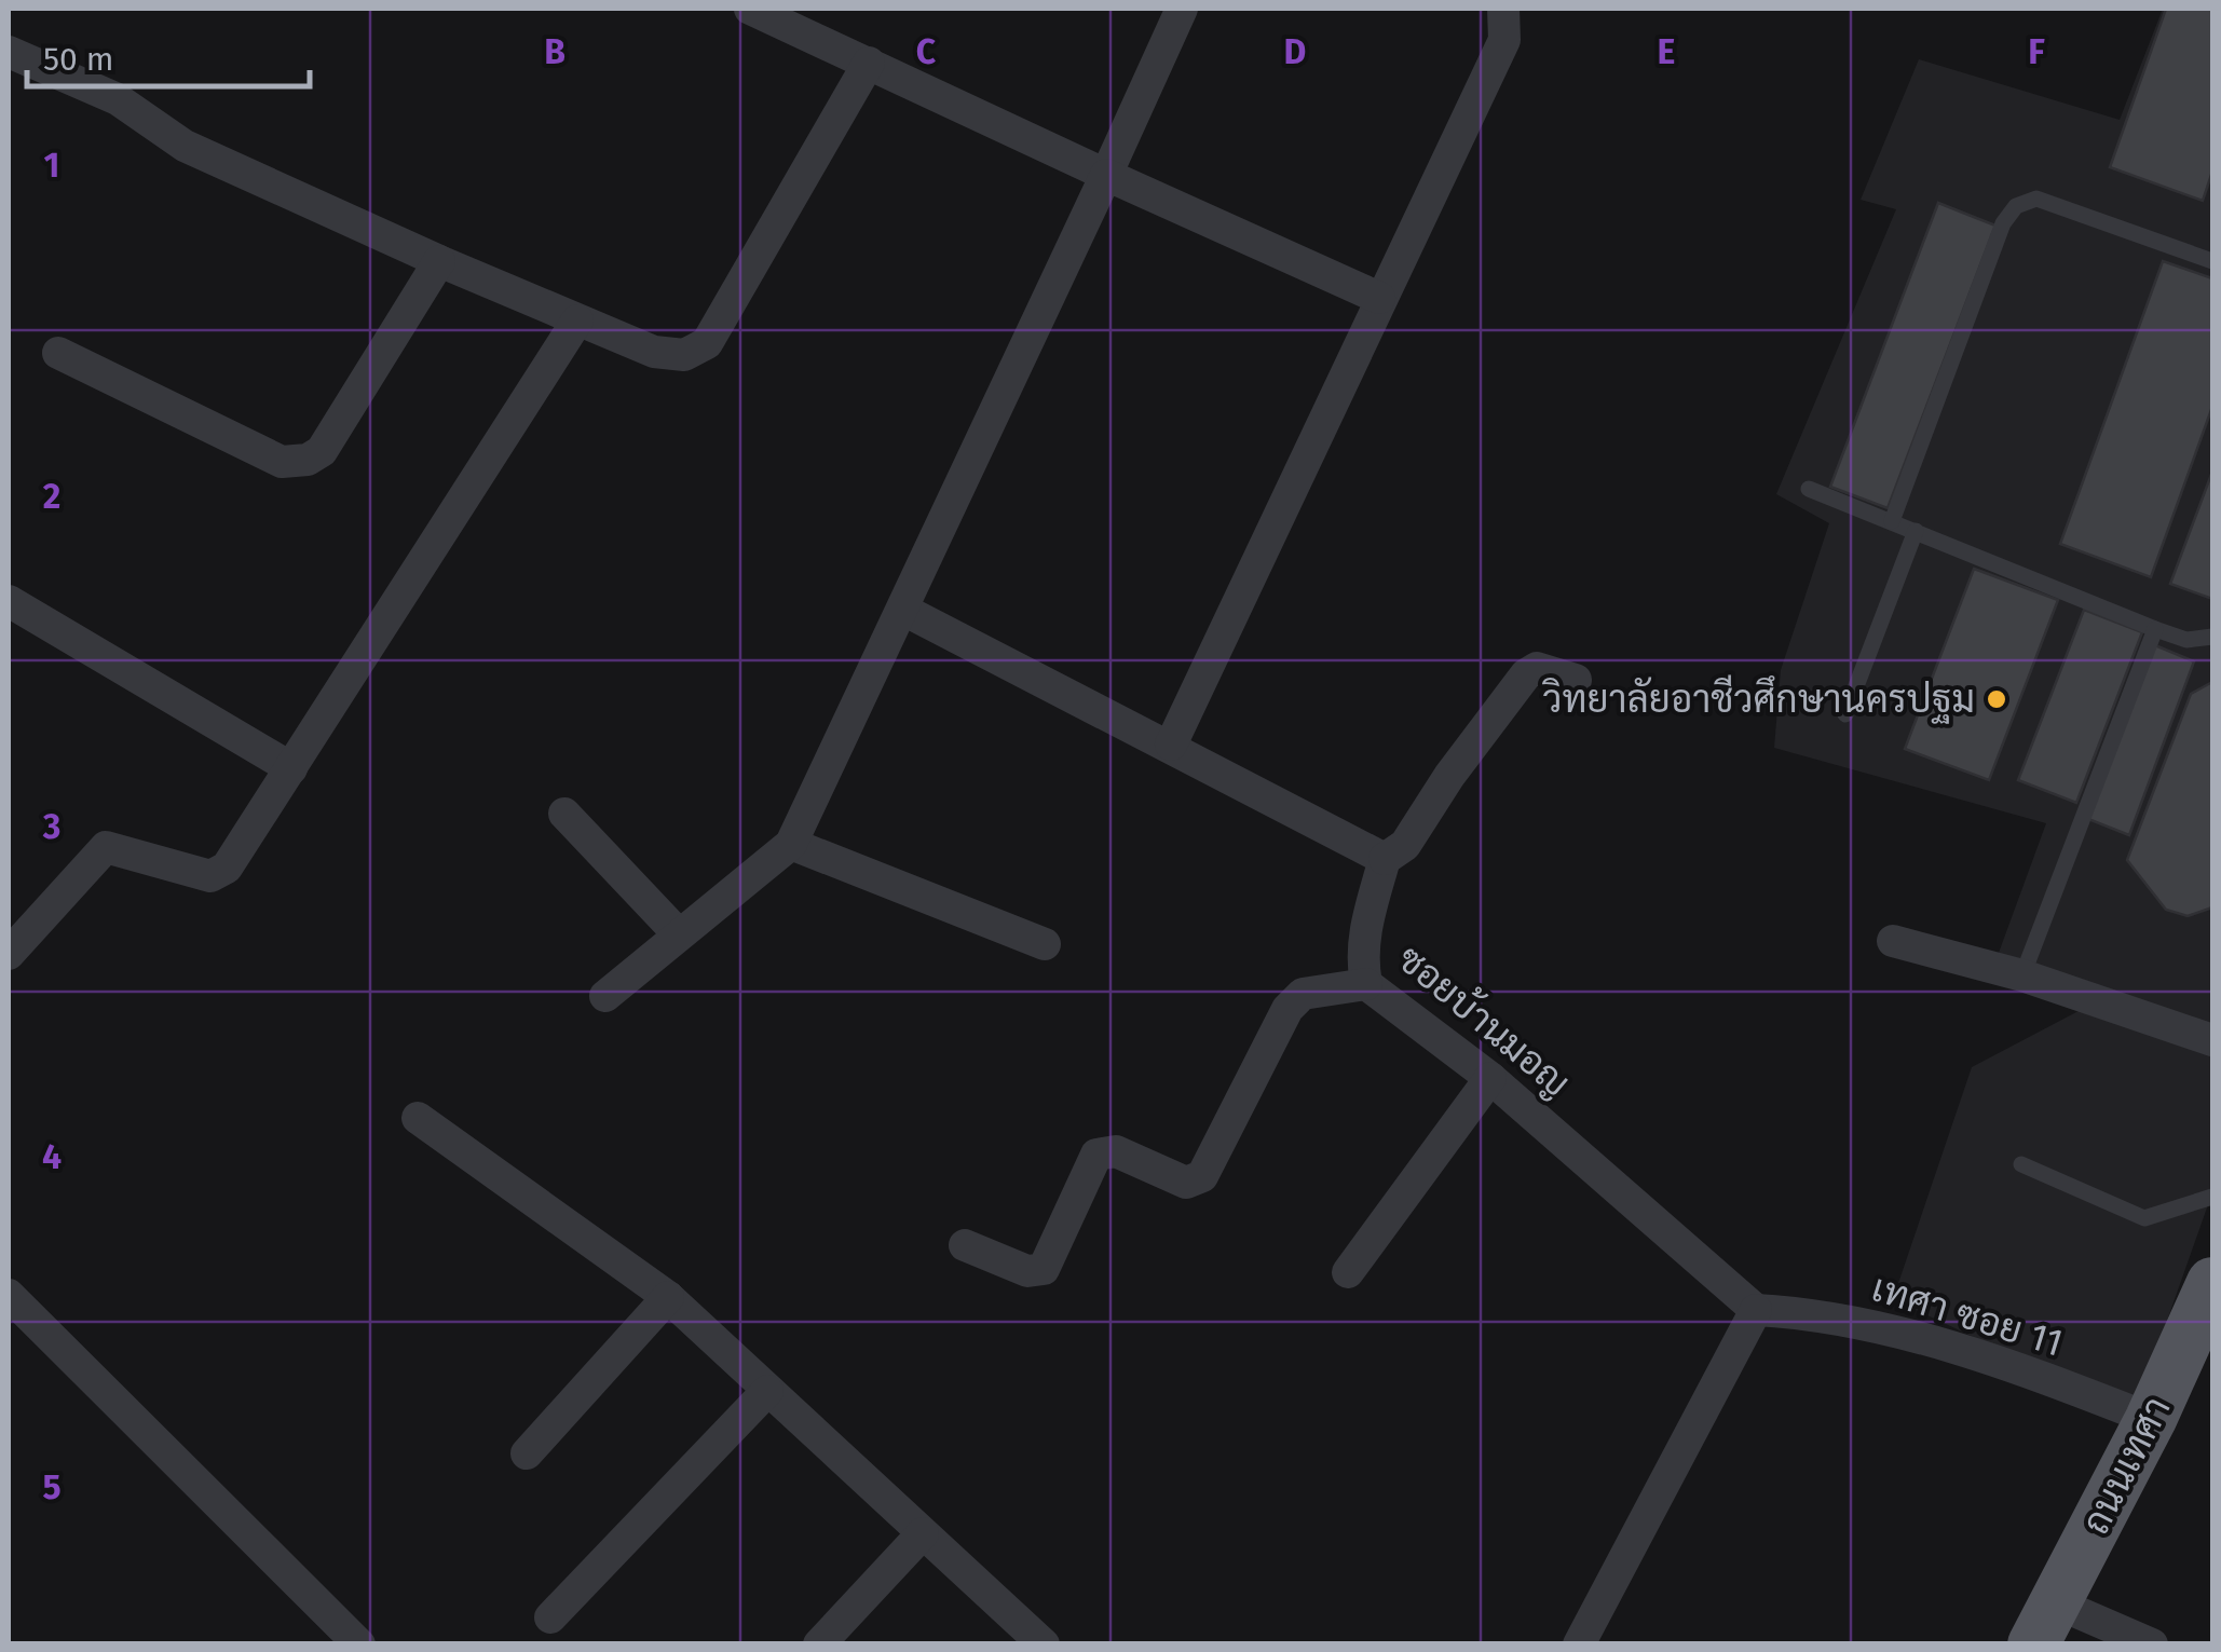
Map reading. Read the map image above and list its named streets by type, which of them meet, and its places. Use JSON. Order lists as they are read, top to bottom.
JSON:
{
  "streets": {
    "main road": ["ถนนเทศา"],
    "street": ["ซอยบ้านมอญ", "เทศา ซอย 11"]
  },
  "crossings": [
    ["ซอยบ้านมอญ", "เทศา ซอย 11"],
    ["เทศา ซอย 11", "ถนนเทศา"]
  ],
  "places": ["วิทยาลัยอาชีวศึกษานครปฐม"],
  "scale_bar": "50 m",
  "grid": {
    "columns": [
      "B",
      "C",
      "D",
      "E",
      "F"
    ],
    "rows": [
      "1",
      "2",
      "3",
      "4",
      "5"
    ]
  }
}
